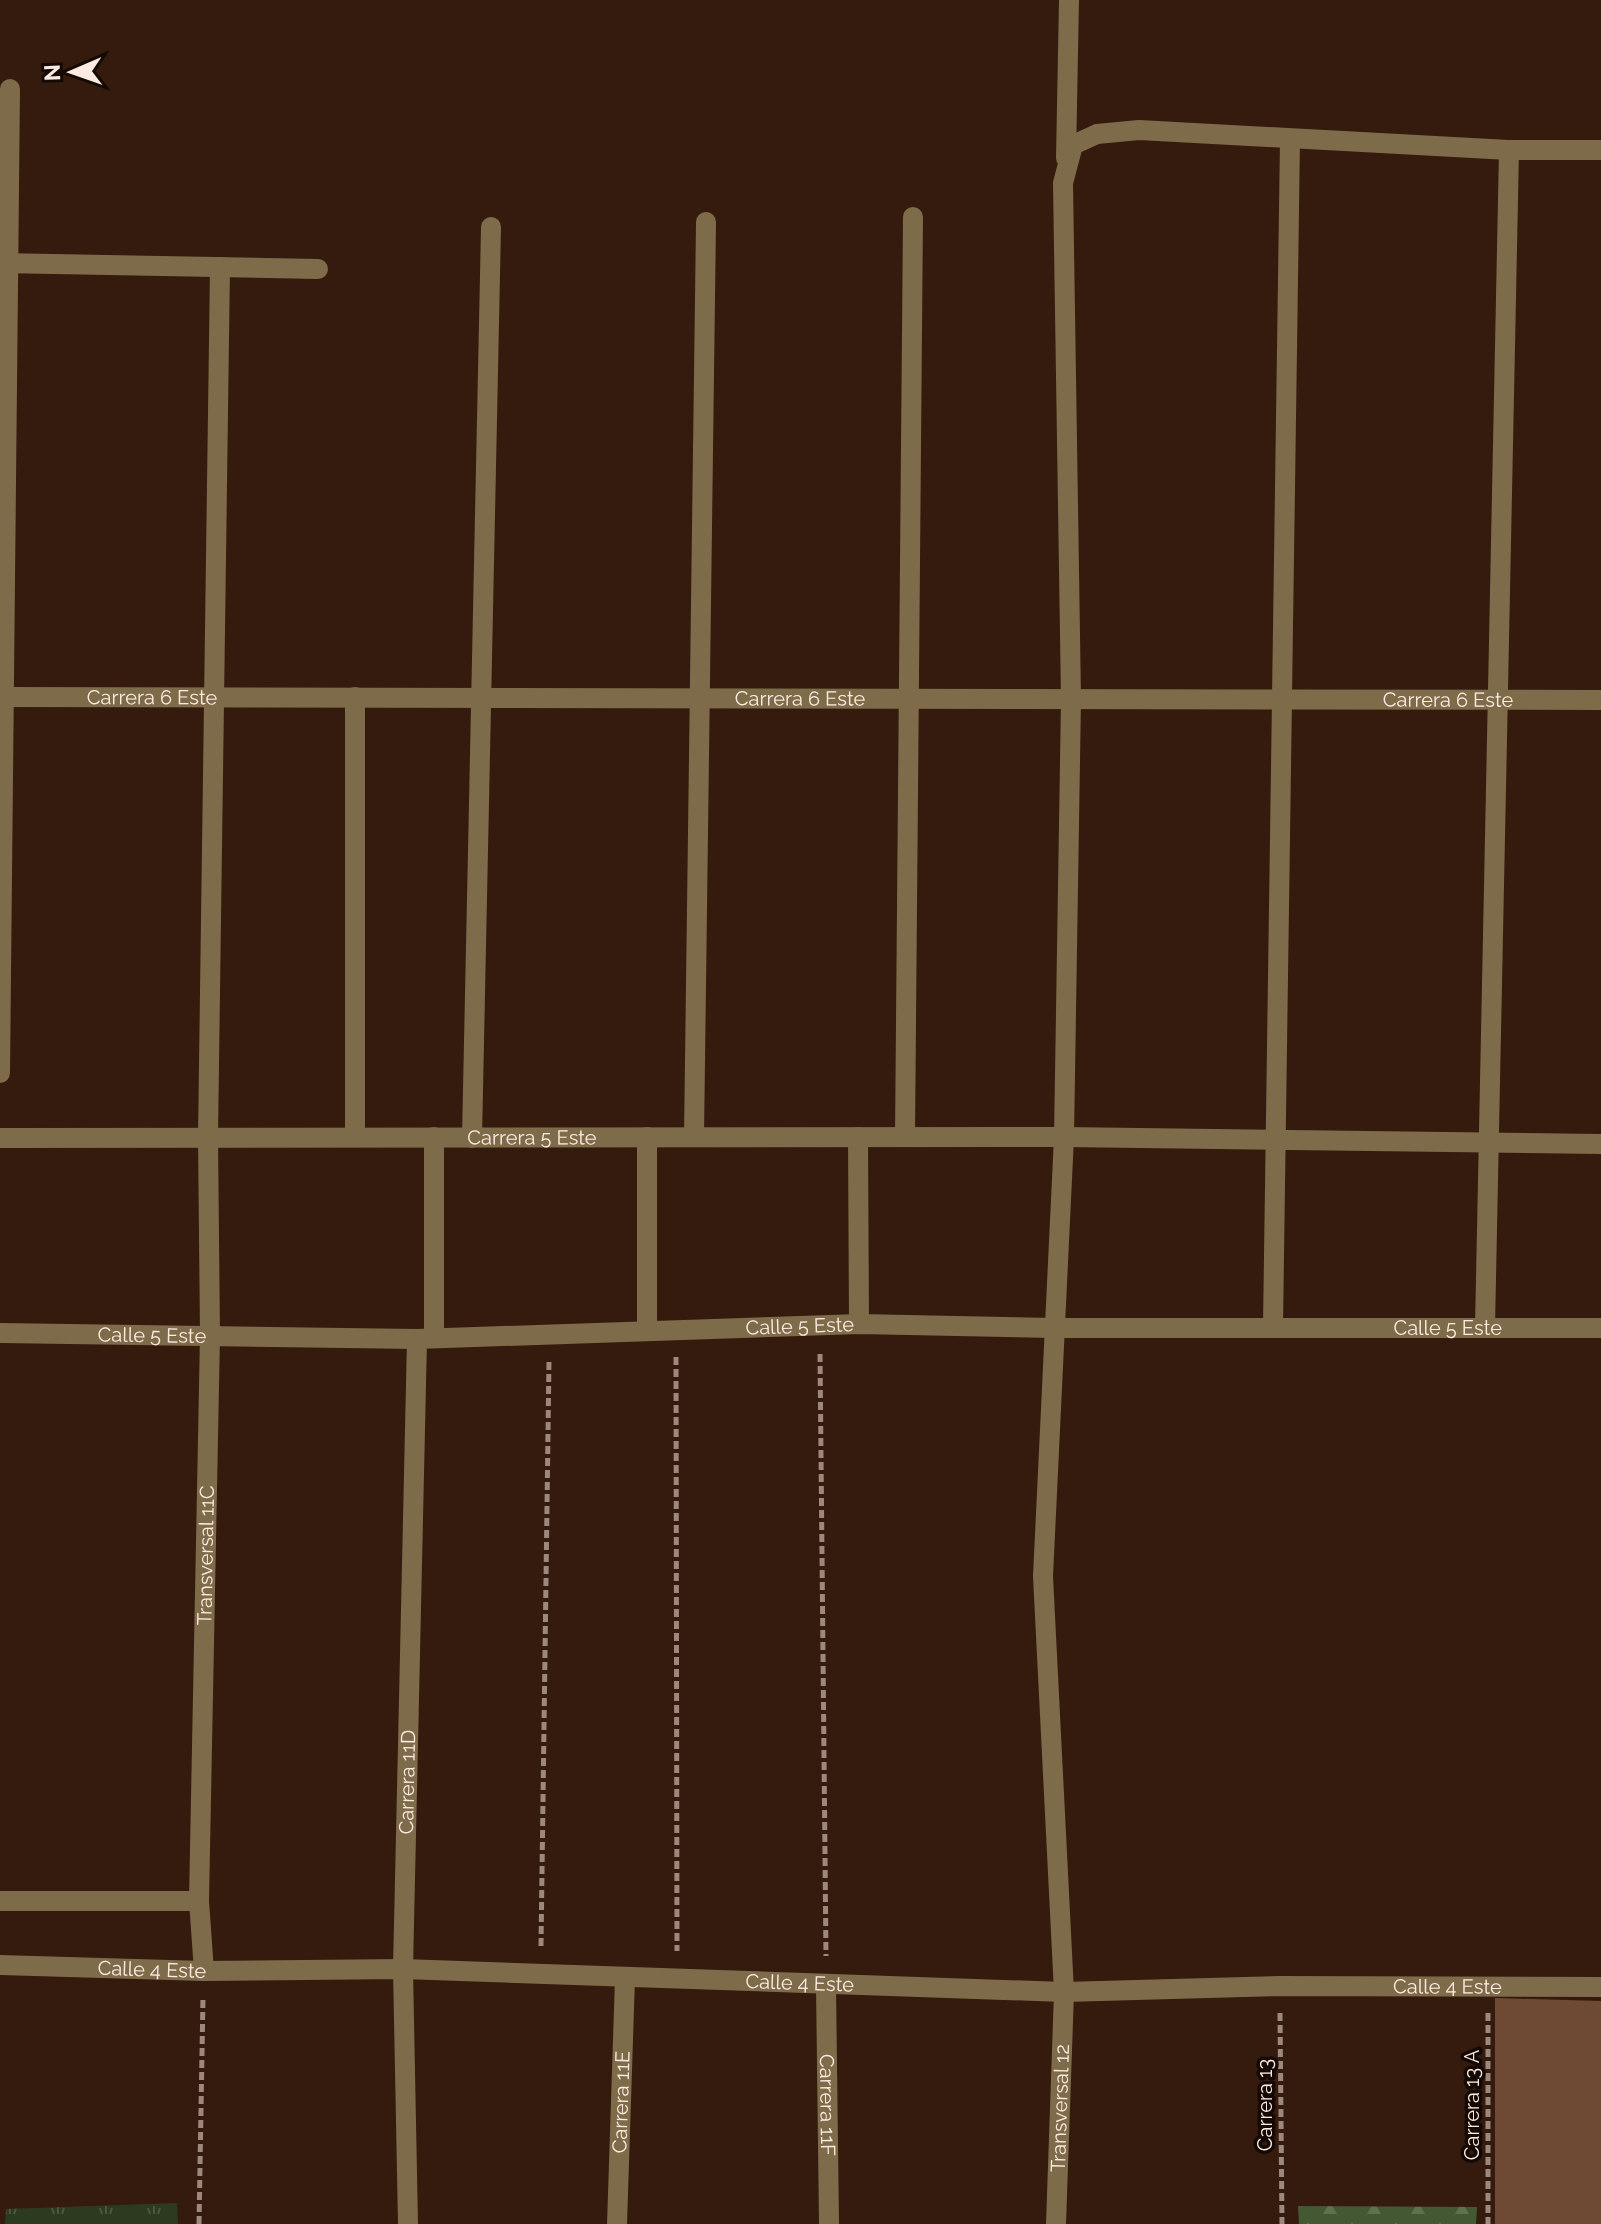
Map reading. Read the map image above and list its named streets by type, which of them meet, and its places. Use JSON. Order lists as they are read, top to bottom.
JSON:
{
  "streets": {
    "street": [
      "Carrera 6 Este",
      "Carrera 5 Este",
      "Calle 5 Este",
      "Transversal 11C",
      "Carrera 11D",
      "Calle 4 Este",
      "Carrera 11E",
      "Carrera 11F",
      "Transversal 12"
    ],
    "path": ["Carrera 13", "Carrera 13 A"]
  },
  "crossings": [
    ["Carrera 6 Este", "Transversal 11C"],
    ["Carrera 6 Este", "Transversal 12"],
    ["Carrera 5 Este", "Transversal 11C"],
    ["Carrera 5 Este", "Carrera 11D"],
    ["Carrera 5 Este", "Transversal 12"],
    ["Calle 5 Este", "Transversal 11C"],
    ["Calle 5 Este", "Carrera 11D"],
    ["Calle 5 Este", "Transversal 12"],
    ["Transversal 11C", "Calle 4 Este"],
    ["Carrera 11D", "Calle 4 Este"],
    ["Calle 4 Este", "Carrera 11E"],
    ["Calle 4 Este", "Carrera 11F"],
    ["Calle 4 Este", "Carrera 13"],
    ["Calle 4 Este", "Carrera 13 A"],
    ["Calle 4 Este", "Transversal 12"]
  ],
  "north": "left"
}
